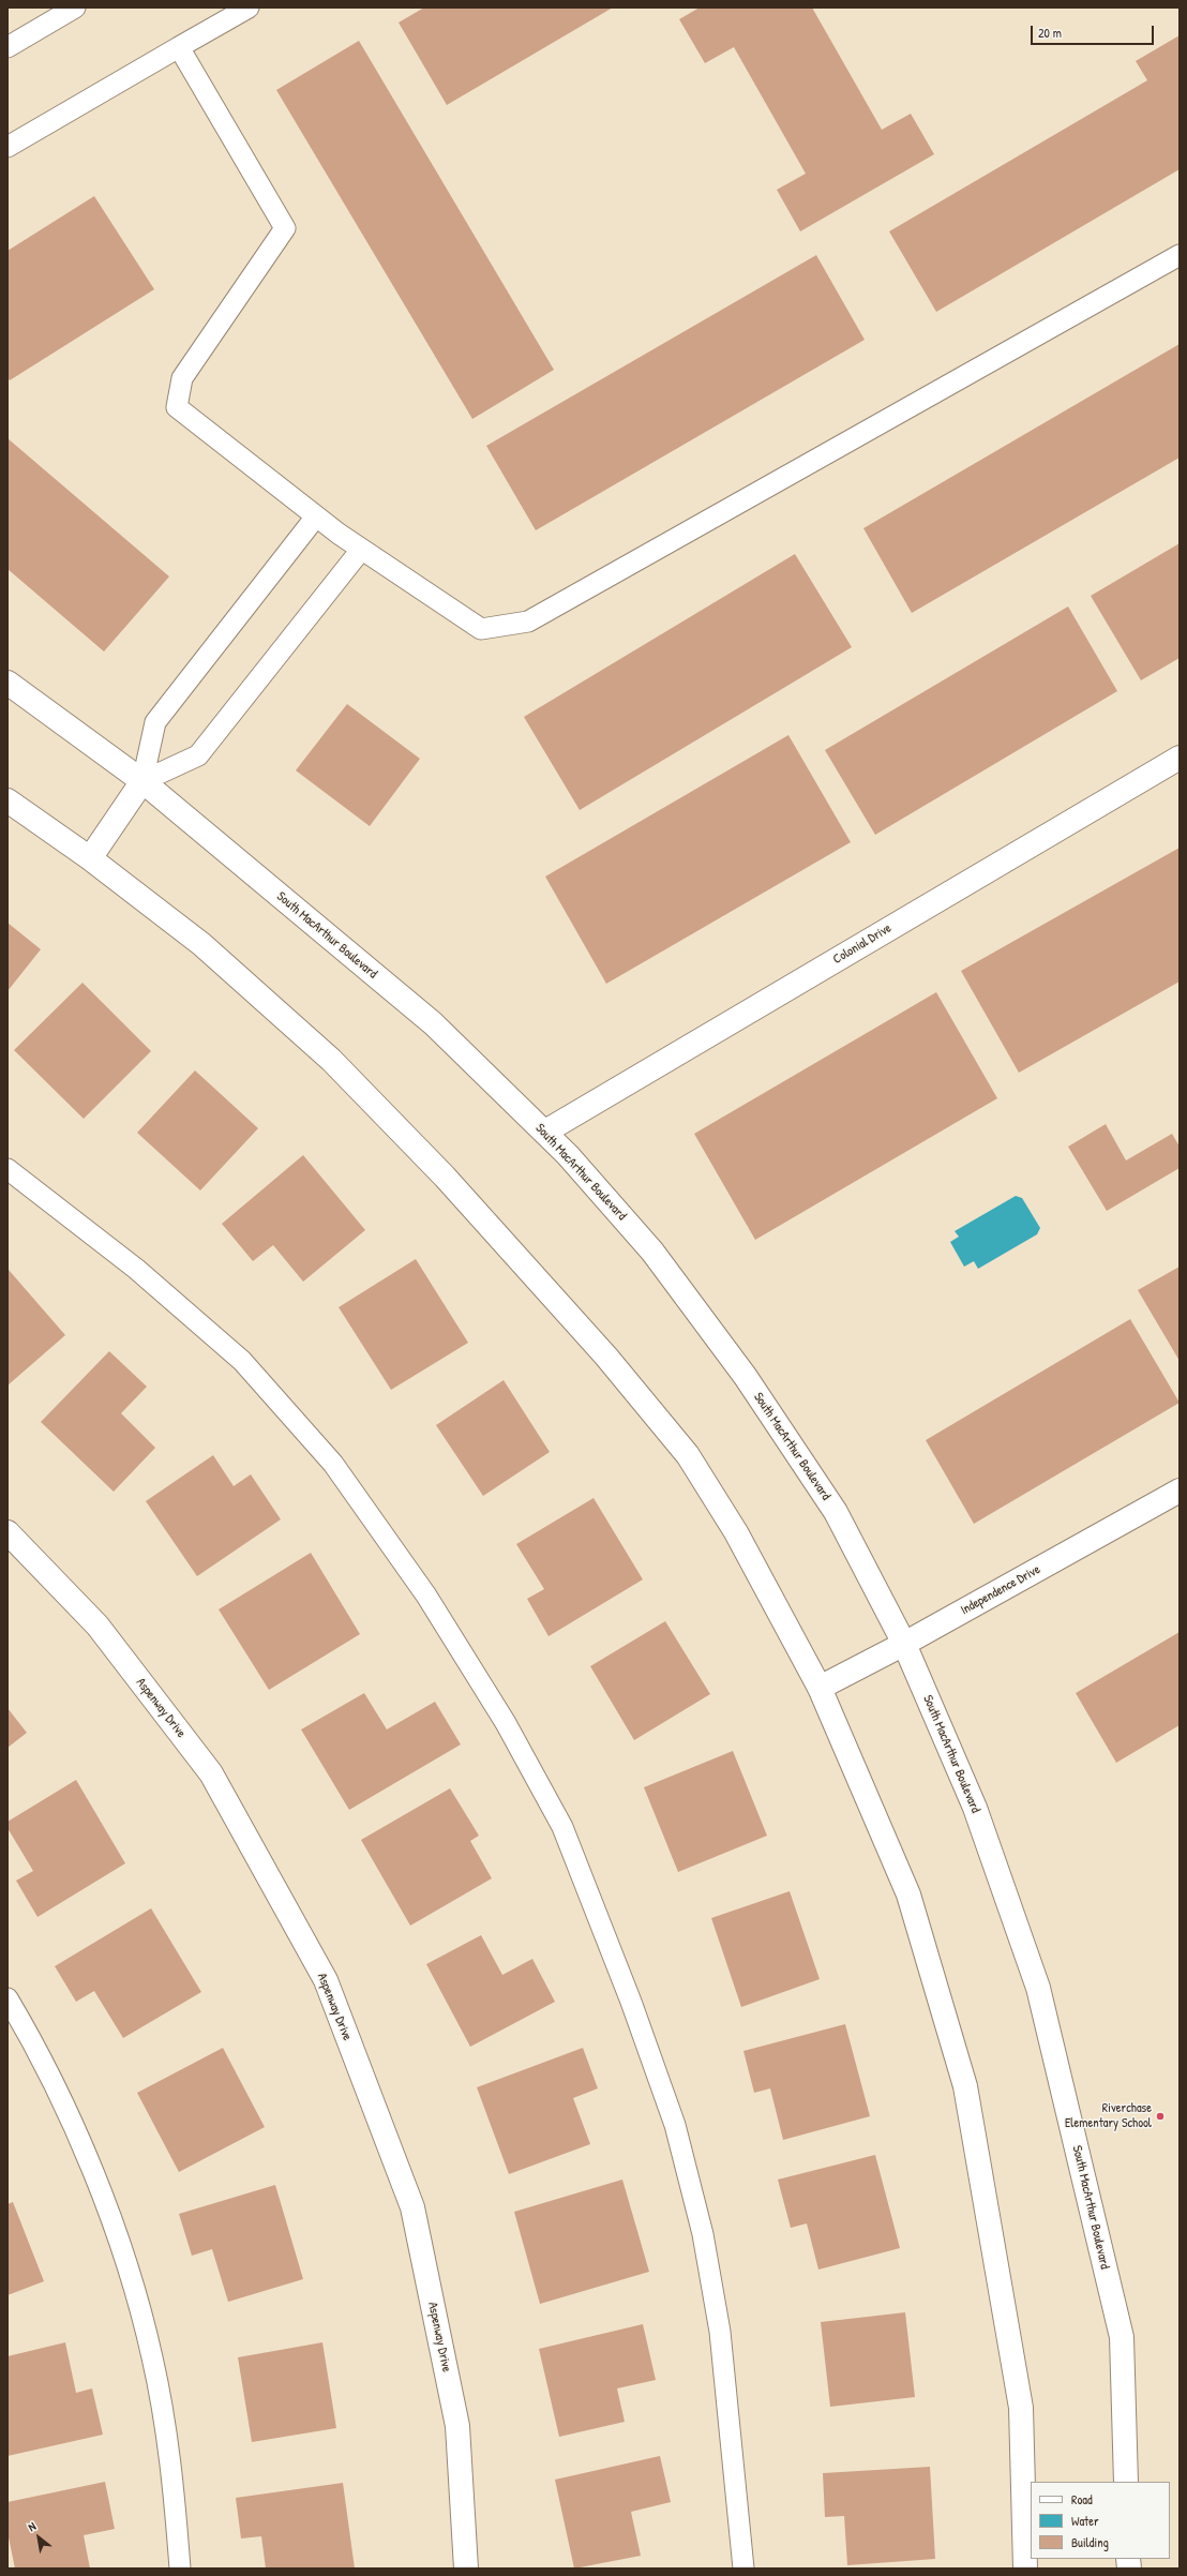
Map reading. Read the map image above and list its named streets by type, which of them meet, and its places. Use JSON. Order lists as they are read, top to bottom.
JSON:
{
  "streets": {
    "main road": [
      "South MacArthur Boulevard",
      "Colonial Drive",
      "Independence Drive",
      "Aspenway Drive"
    ]
  },
  "crossings": [
    ["South MacArthur Boulevard", "Colonial Drive"],
    ["South MacArthur Boulevard", "Independence Drive"]
  ],
  "places": ["Riverchase Elementary School"],
  "legend": ["Road", "Water", "Building"],
  "scale_bar": "20 m",
  "north": "top left"
}
